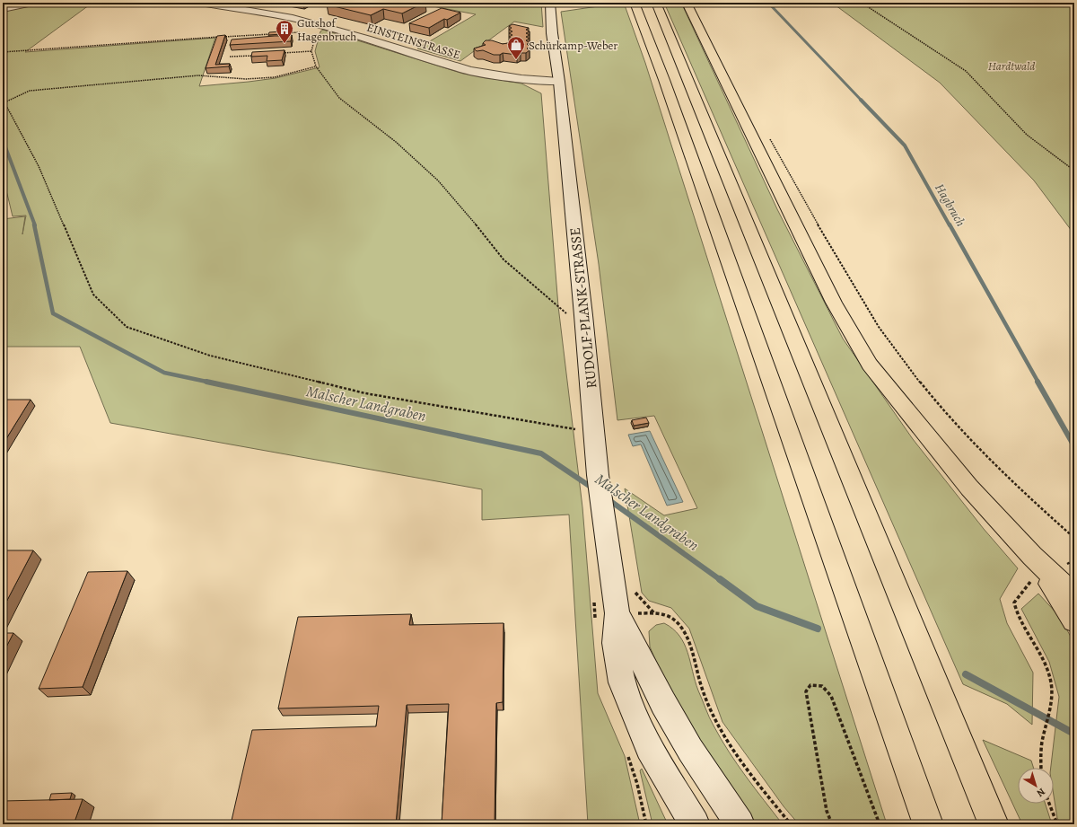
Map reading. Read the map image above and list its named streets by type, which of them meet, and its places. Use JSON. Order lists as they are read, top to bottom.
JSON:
{
  "streets": {
    "main road": ["EINSTEINSTRASSE", "RUDOLF-PLANK-STRASSE"]
  },
  "crossings": [
    ["EINSTEINSTRASSE", "RUDOLF-PLANK-STRASSE"]
  ],
  "water": ["Hagbruch", "Malscher Landgraben"],
  "parks": ["Hardtwald"],
  "places": {
    "building": ["Gutshof Hagenbruch"],
    "shop": ["Schürkamp-Weber"]
  },
  "north": "bottom right"
}
